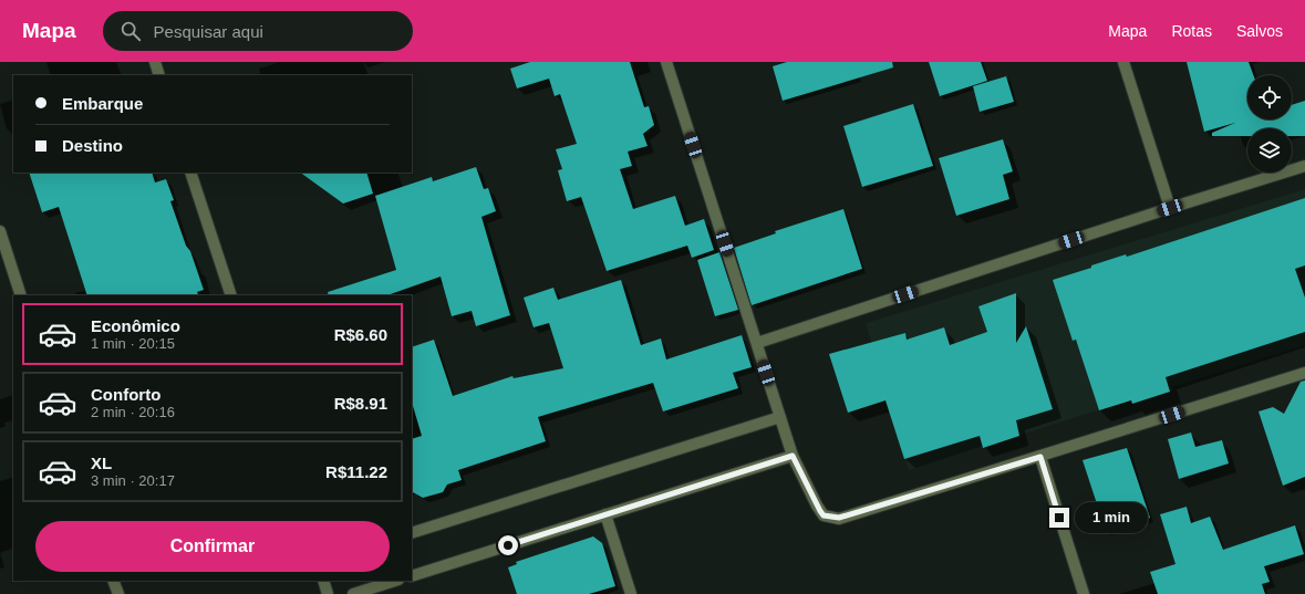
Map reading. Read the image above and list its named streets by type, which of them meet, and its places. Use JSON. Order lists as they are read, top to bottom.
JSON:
{
  "page": {
    "header": "Mapa",
    "search": "Pesquisar aqui",
    "nav": ["Mapa", "Rotas", "Salvos"],
    "banner": ["Embarque", "Destino"],
    "list": [
      {
        "name": "Econômico",
        "note": "1 min · 20:15",
        "value": "R$6.60"
      },
      {
        "name": "Conforto",
        "note": "2 min · 20:16",
        "value": "R$8.91"
      },
      {
        "name": "XL",
        "note": "3 min · 20:17",
        "value": "R$11.22"
      }
    ],
    "bubble": "1 min",
    "buttons": "Confirmar"
  }
}
